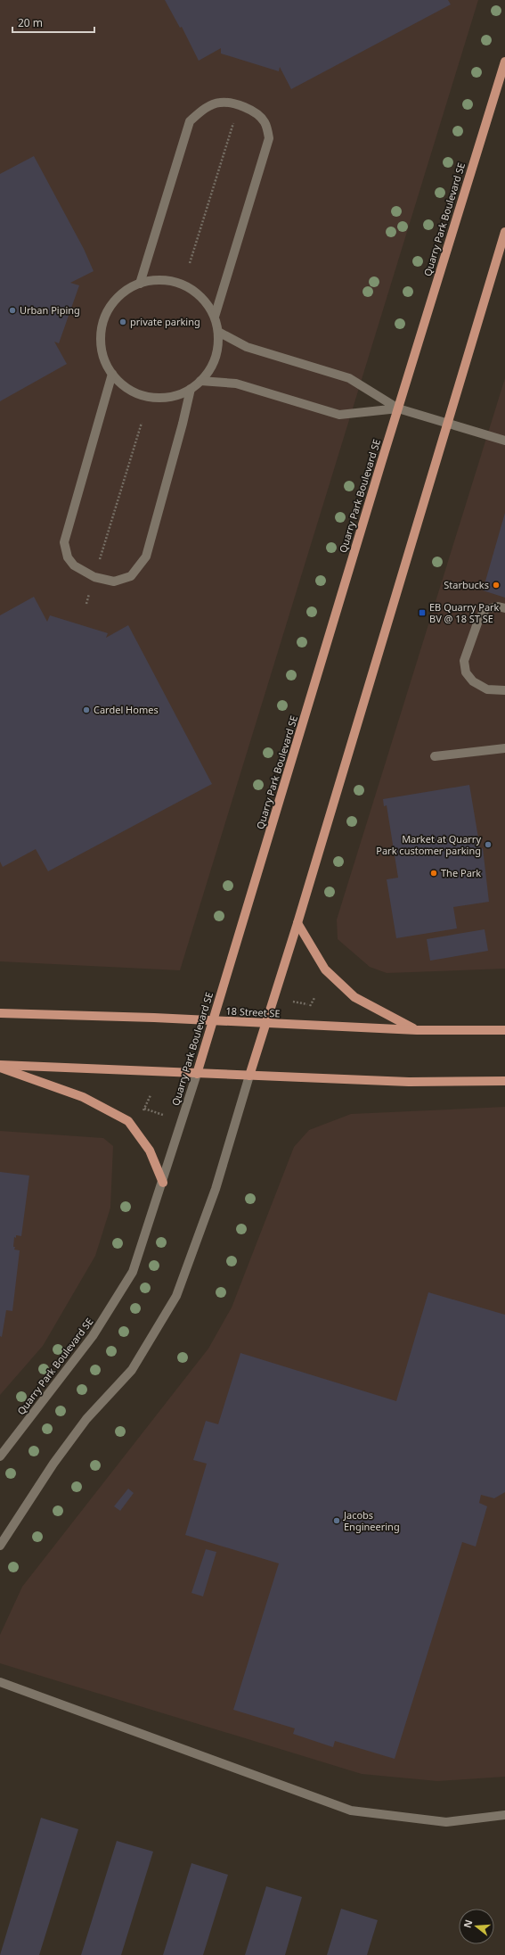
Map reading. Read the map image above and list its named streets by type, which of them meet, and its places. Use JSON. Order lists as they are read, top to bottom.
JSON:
{
  "streets": {
    "main road": ["Quarry Park Boulevard SE", "18 Street SE"]
  },
  "crossings": [
    ["Quarry Park Boulevard SE", "18 Street SE"]
  ],
  "places": {
    "other": [
      "Urban Piping",
      "private parking",
      "Starbucks",
      "Cardel Homes",
      "Market at Quarry Park customer parking",
      "The Park",
      "Jacobs Engineering"
    ],
    "transit": ["EB Quarry Park BV @ 18 ST SE"]
  },
  "scale_bar": "20 m",
  "north": "left"
}
